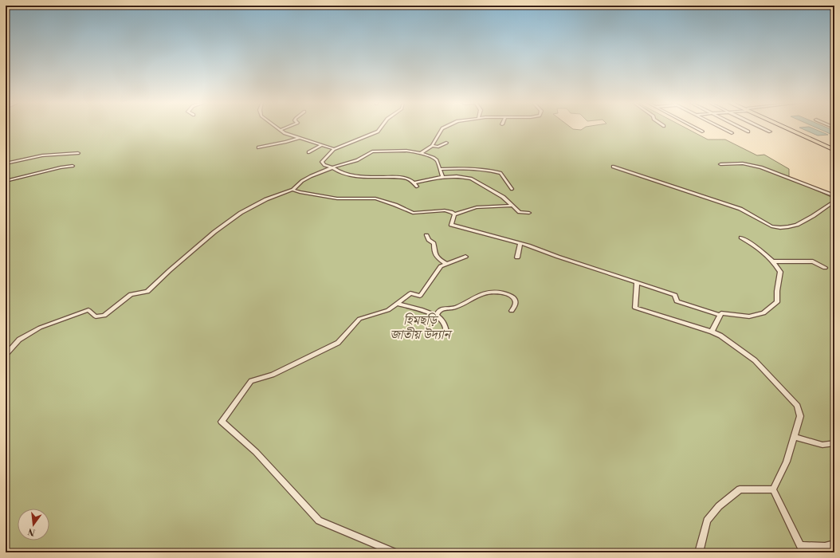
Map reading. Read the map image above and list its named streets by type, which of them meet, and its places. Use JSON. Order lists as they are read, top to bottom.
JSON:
{
  "parks": ["হিমছড়ি জাতীয় উদ্যান"],
  "north": "bottom"
}
